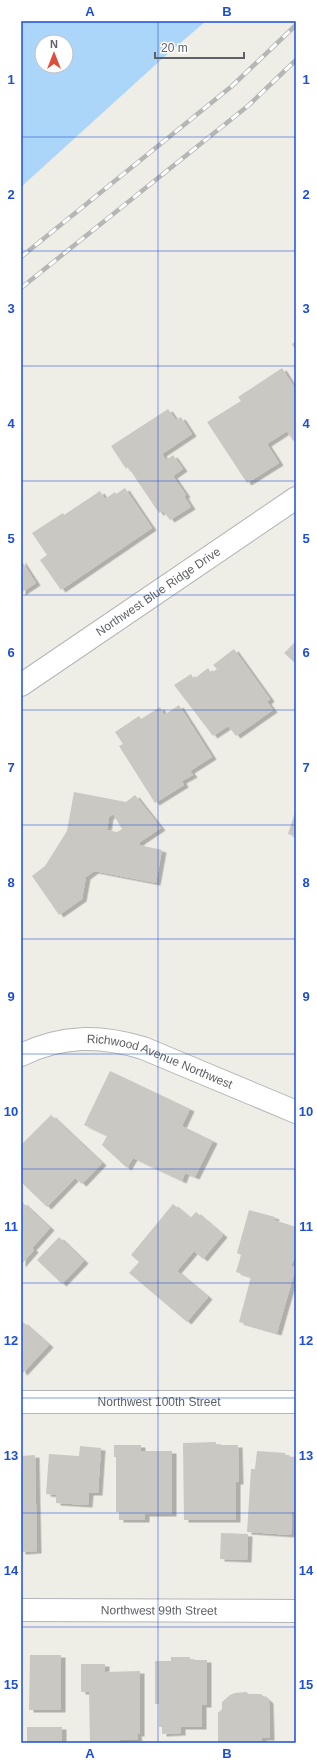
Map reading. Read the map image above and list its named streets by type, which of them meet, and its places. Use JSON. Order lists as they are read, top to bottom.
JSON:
{
  "streets": {
    "street": [
      "Northwest Blue Ridge Drive",
      "Richwood Avenue Northwest",
      "Northwest 100th Street",
      "Northwest 99th Street"
    ]
  },
  "scale_bar": "20 m",
  "north": "top",
  "grid": {
    "columns": ["A", "B"],
    "rows": [
      "1",
      "2",
      "3",
      "4",
      "5",
      "6",
      "7",
      "8",
      "9",
      "10",
      "11",
      "12",
      "13",
      "14",
      "15"
    ]
  }
}
